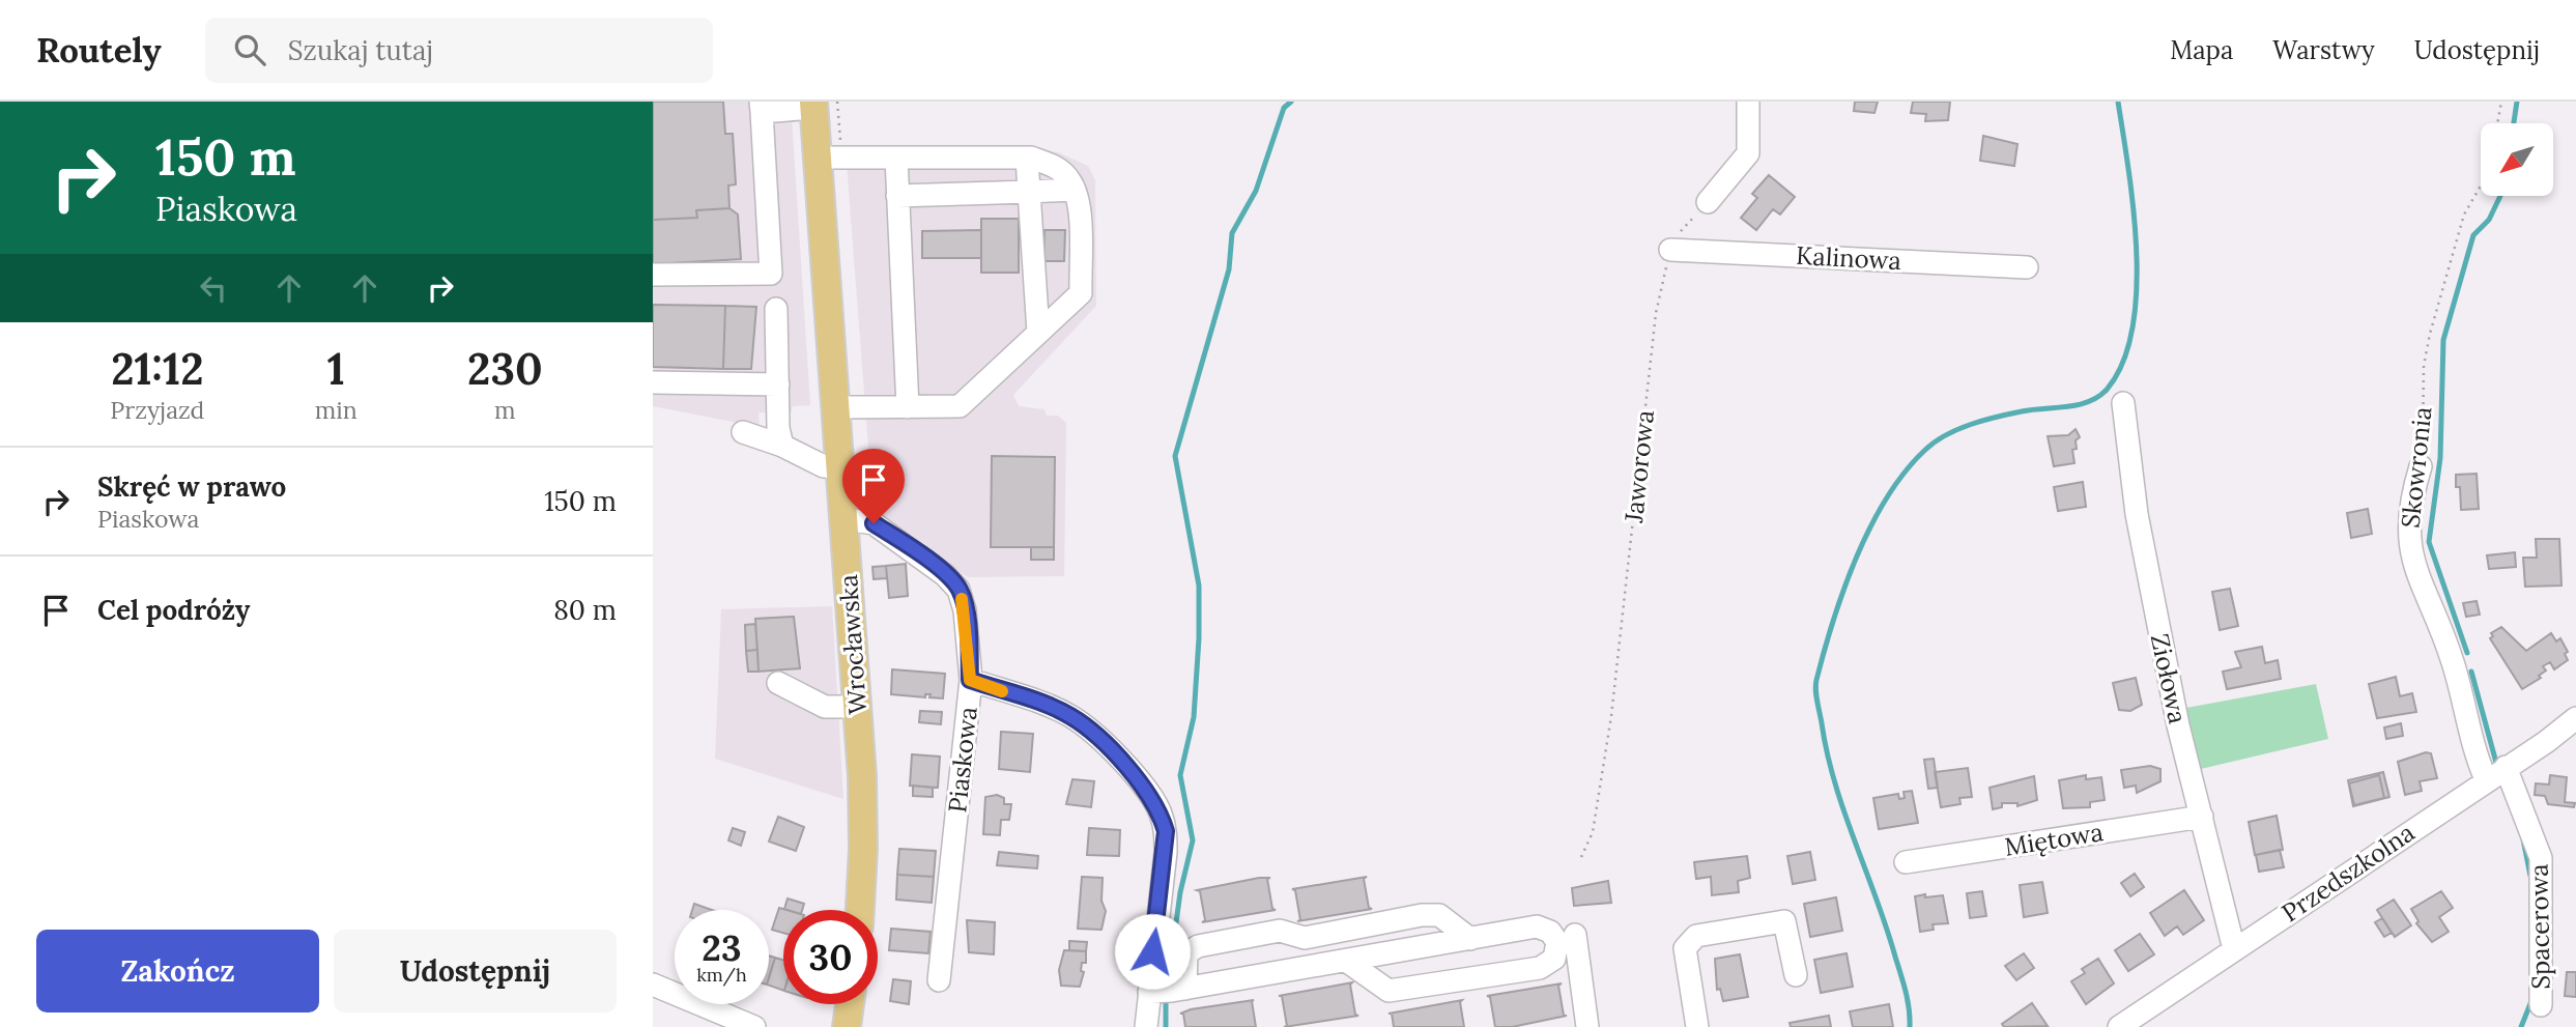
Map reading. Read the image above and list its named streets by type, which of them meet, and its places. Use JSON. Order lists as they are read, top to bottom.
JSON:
{
  "streets": {
    "main road": ["Wrocławska"],
    "street": [
      "Kalinowa",
      "Skowronia",
      "Ziołowa",
      "Piaskowa",
      "Miętowa",
      "Przedszkolna",
      "Spacerowa"
    ],
    "path": ["Jaworowa"]
  },
  "crossings": [
    ["Kalinowa", "Jaworowa"],
    ["Skowronia", "Przedszkolna"],
    ["Wrocławska", "Piaskowa"],
    ["Ziołowa", "Miętowa"],
    ["Ziołowa", "Przedszkolna"],
    ["Przedszkolna", "Spacerowa"]
  ],
  "north": "bottom left",
  "page": {
    "header": "Routely",
    "search": "Szukaj tutaj",
    "nav": ["Mapa", "Warstwy", "Udostępnij"],
    "turn": ["150 m", "Piaskowa"],
    "eta": [
      "21:12",
      "Przyjazd",
      "1",
      "min",
      "230",
      "m"
    ],
    "list": [
      {
        "name": "Skręć w prawo",
        "note": "Piaskowa",
        "value": "150 m"
      },
      {
        "name": "Cel podróży",
        "value": "80 m"
      }
    ],
    "speed": "23 km/h",
    "limit": "30",
    "buttons": ["Zakończ", "Udostępnij"]
  }
}
